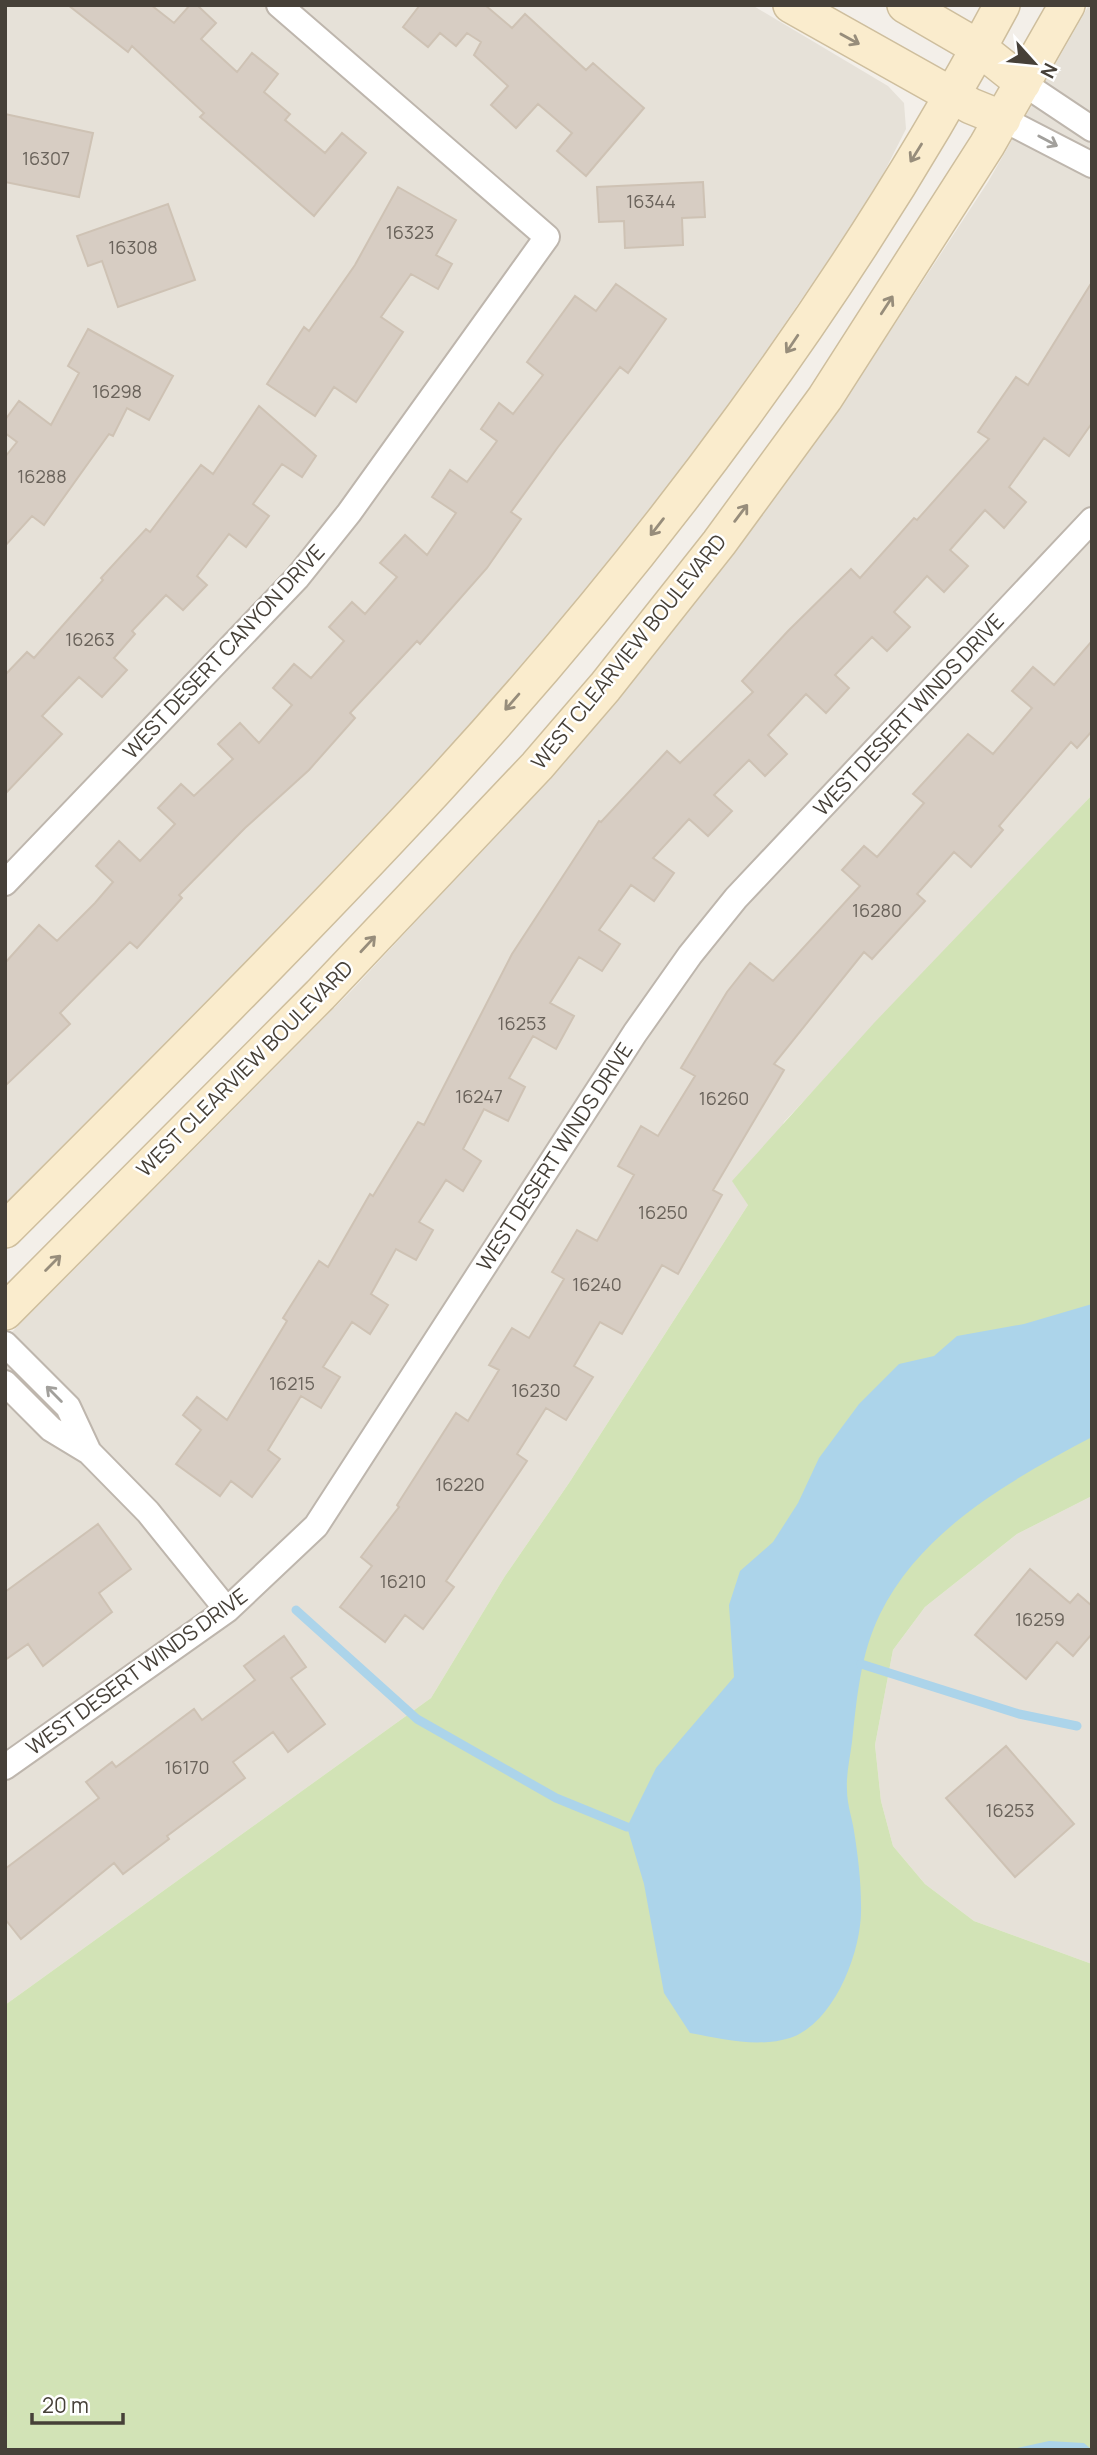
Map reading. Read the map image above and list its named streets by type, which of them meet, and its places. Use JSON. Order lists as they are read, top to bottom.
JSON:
{
  "streets": {
    "street": ["WEST DESERT CANYON DRIVE", "WEST CLEARVIEW BOULEVARD", "WEST DESERT WINDS DRIVE"]
  },
  "house_numbers": [
    "16307",
    "16344",
    "16323",
    "16308",
    "16298",
    "16288",
    "16263",
    "16280",
    "16253",
    "16247",
    "16260",
    "16250",
    "16240",
    "16215",
    "16230",
    "16220",
    "16210",
    "16259",
    "16170",
    "16253"
  ],
  "scale_bar": "20 m",
  "north": "bottom right"
}
